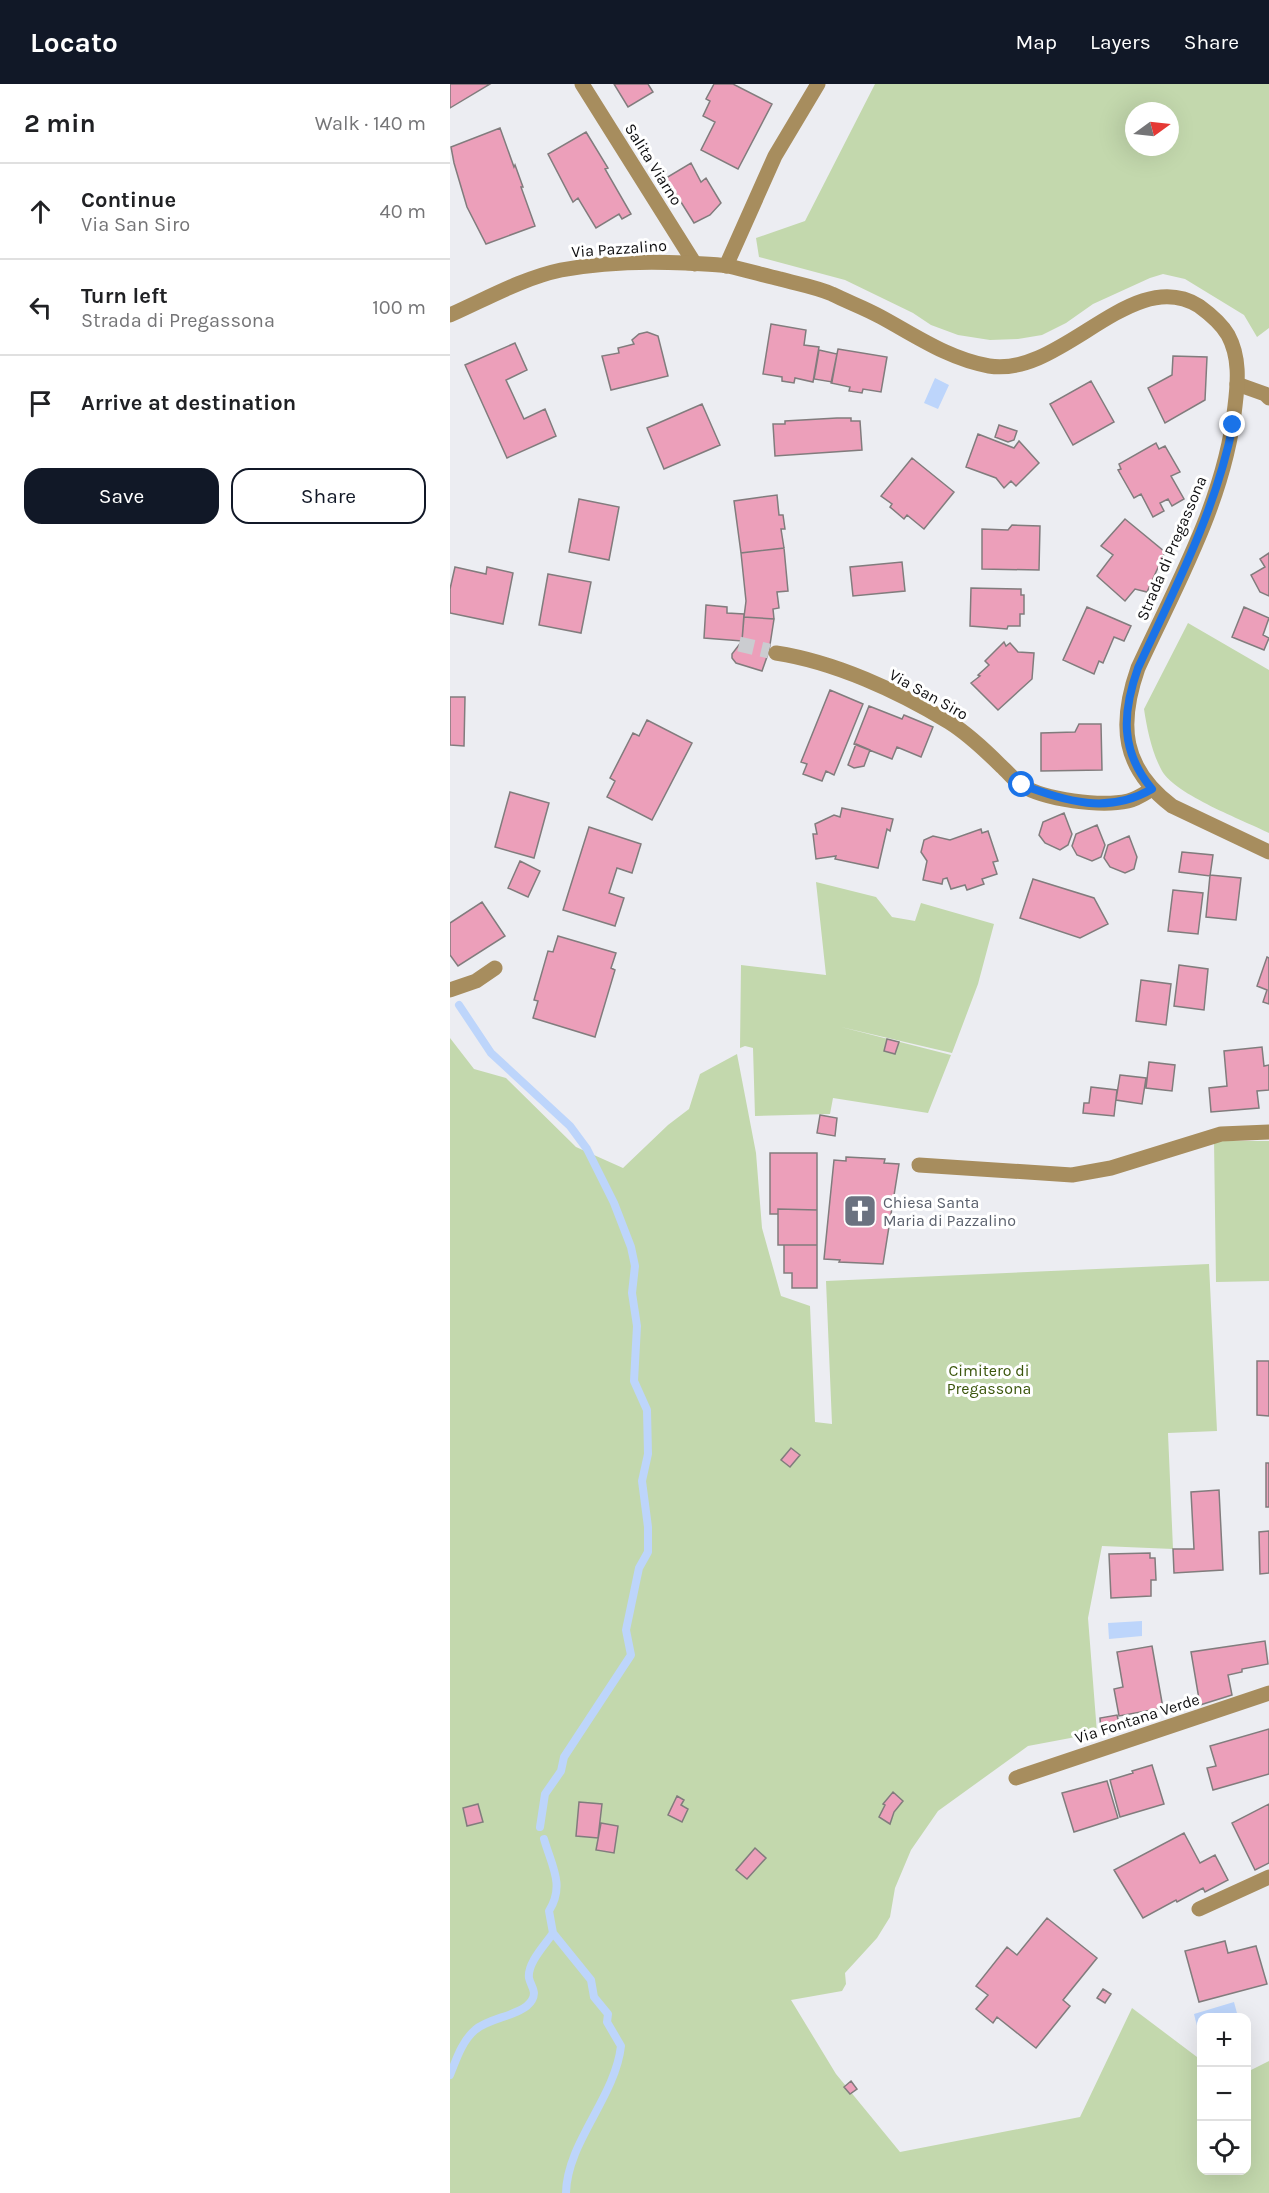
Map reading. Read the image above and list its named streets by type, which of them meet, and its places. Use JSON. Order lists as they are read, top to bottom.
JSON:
{
  "streets": {
    "street": [
      "Salita Viarno",
      "Via Pazzalino",
      "Strada di Pregassona",
      "Via San Siro",
      "Via Fontana Verde"
    ]
  },
  "crossings": [
    ["Salita Viarno", "Via Pazzalino"],
    ["Via Pazzalino", "Strada di Pregassona"],
    ["Strada di Pregassona", "Via San Siro"]
  ],
  "parks": ["Cimitero di Pregassona"],
  "places": {
    "church": ["Chiesa Santa Maria di Pazzalino"]
  },
  "north": "right",
  "page": {
    "header": "Locato",
    "nav": ["Map", "Layers", "Share"],
    "heading": ["2 min", "Walk · 140 m"],
    "list": [
      ["Continue", "Via San Siro", "40 m"],
      ["Turn left", "Strada di Pregassona", "100 m"],
      "Arrive at destination"
    ],
    "buttons": ["Save", "Share"],
    "map_buttons": ["+", "−"]
  }
}
